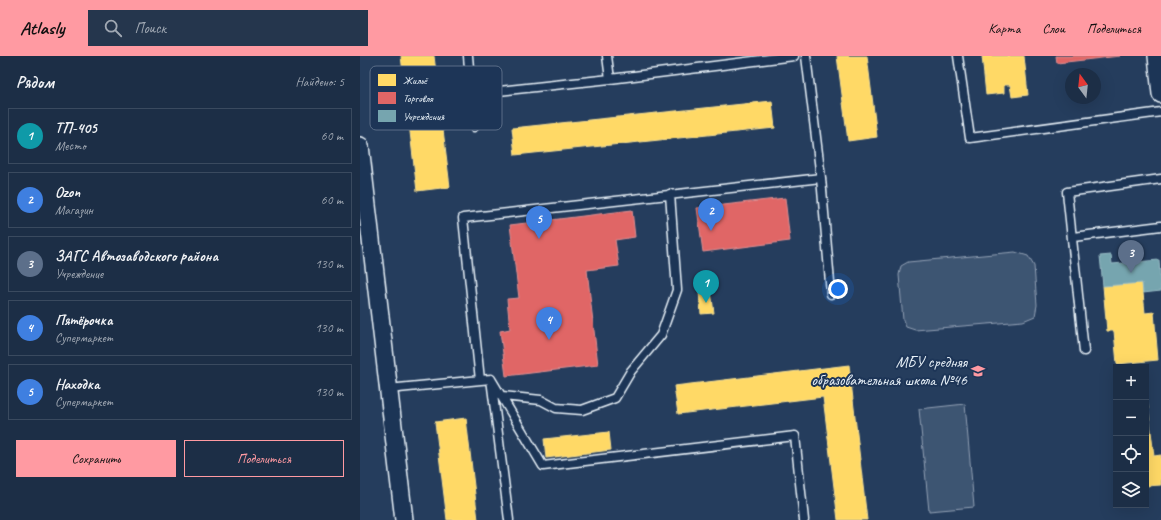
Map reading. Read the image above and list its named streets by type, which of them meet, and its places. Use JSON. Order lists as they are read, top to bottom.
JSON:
{
  "places": {
    "school or university": ["МБУ средняя образовательная школа №46"]
  },
  "legend": ["Жильё", "Торговля", "Учреждения"],
  "north": "top",
  "page": {
    "header": "Atlasly",
    "search": "Поиск",
    "nav": ["Карта", "Слои", "Поделиться"],
    "heading": ["Рядом", "Найдено: 5"],
    "list": [
      {
        "mark": "1",
        "name": "ТП-405",
        "note": "Место",
        "value": "60 m"
      },
      {
        "mark": "2",
        "name": "Ozon",
        "note": "Магазин",
        "value": "60 m"
      },
      {
        "mark": "3",
        "name": "ЗАГС Автозаводского района",
        "note": "Учреждение",
        "value": "130 m"
      },
      {
        "mark": "4",
        "name": "Пятёрочка",
        "note": "Супермаркет",
        "value": "130 m"
      },
      {
        "mark": "5",
        "name": "Находка",
        "note": "Супермаркет",
        "value": "130 m"
      }
    ],
    "pins": [
      "2",
      "5",
      "3",
      "1",
      "4"
    ],
    "map_buttons": ["+", "−"],
    "buttons": ["Сохранить", "Поделиться"]
  }
}
